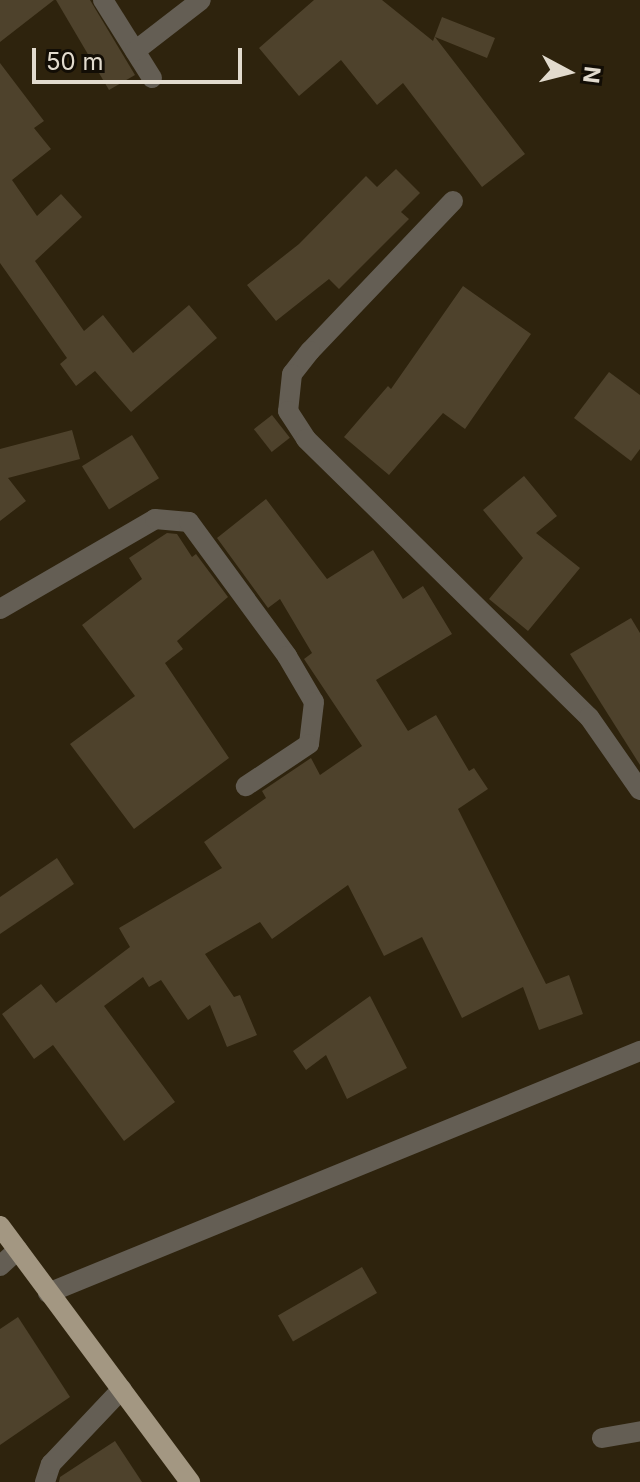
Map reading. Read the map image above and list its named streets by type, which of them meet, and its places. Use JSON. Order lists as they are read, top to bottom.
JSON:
{
  "scale_bar": "50 m",
  "north": "right"
}
